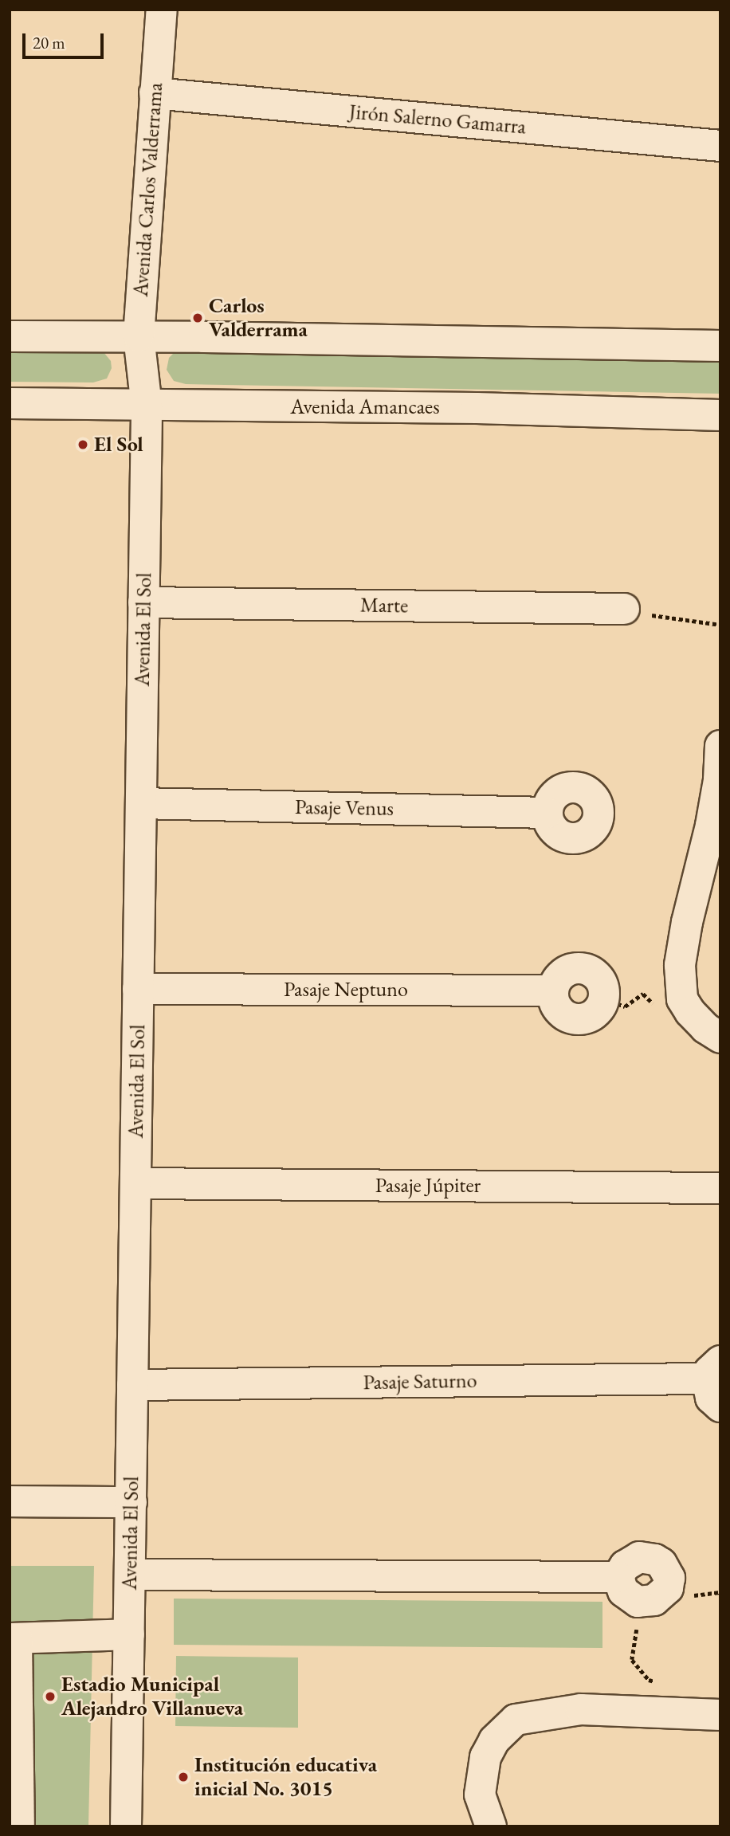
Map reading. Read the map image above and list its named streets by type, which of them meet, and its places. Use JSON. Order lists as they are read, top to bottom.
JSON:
{
  "streets": {
    "street": [
      "Jirón Salerno Gamarra",
      "Avenida Carlos Valderrama",
      "Avenida Amancaes",
      "Marte",
      "Avenida El Sol",
      "Pasaje Venus",
      "Pasaje Neptuno",
      "Pasaje Júpiter",
      "Pasaje Saturno"
    ]
  },
  "crossings": [
    ["Jirón Salerno Gamarra", "Avenida Carlos Valderrama"],
    ["Avenida Carlos Valderrama", "Avenida El Sol"],
    ["Avenida Amancaes", "Avenida El Sol"],
    ["Marte", "Avenida El Sol"],
    ["Avenida El Sol", "Pasaje Venus"],
    ["Avenida El Sol", "Pasaje Neptuno"],
    ["Avenida El Sol", "Pasaje Júpiter"],
    ["Avenida El Sol", "Pasaje Saturno"]
  ],
  "places": [
    "Carlos Valderrama",
    "El Sol",
    "Estadio Municipal Alejandro Villanueva",
    "Institución educativa inicial No. 3015"
  ],
  "scale_bar": "20 m"
}
